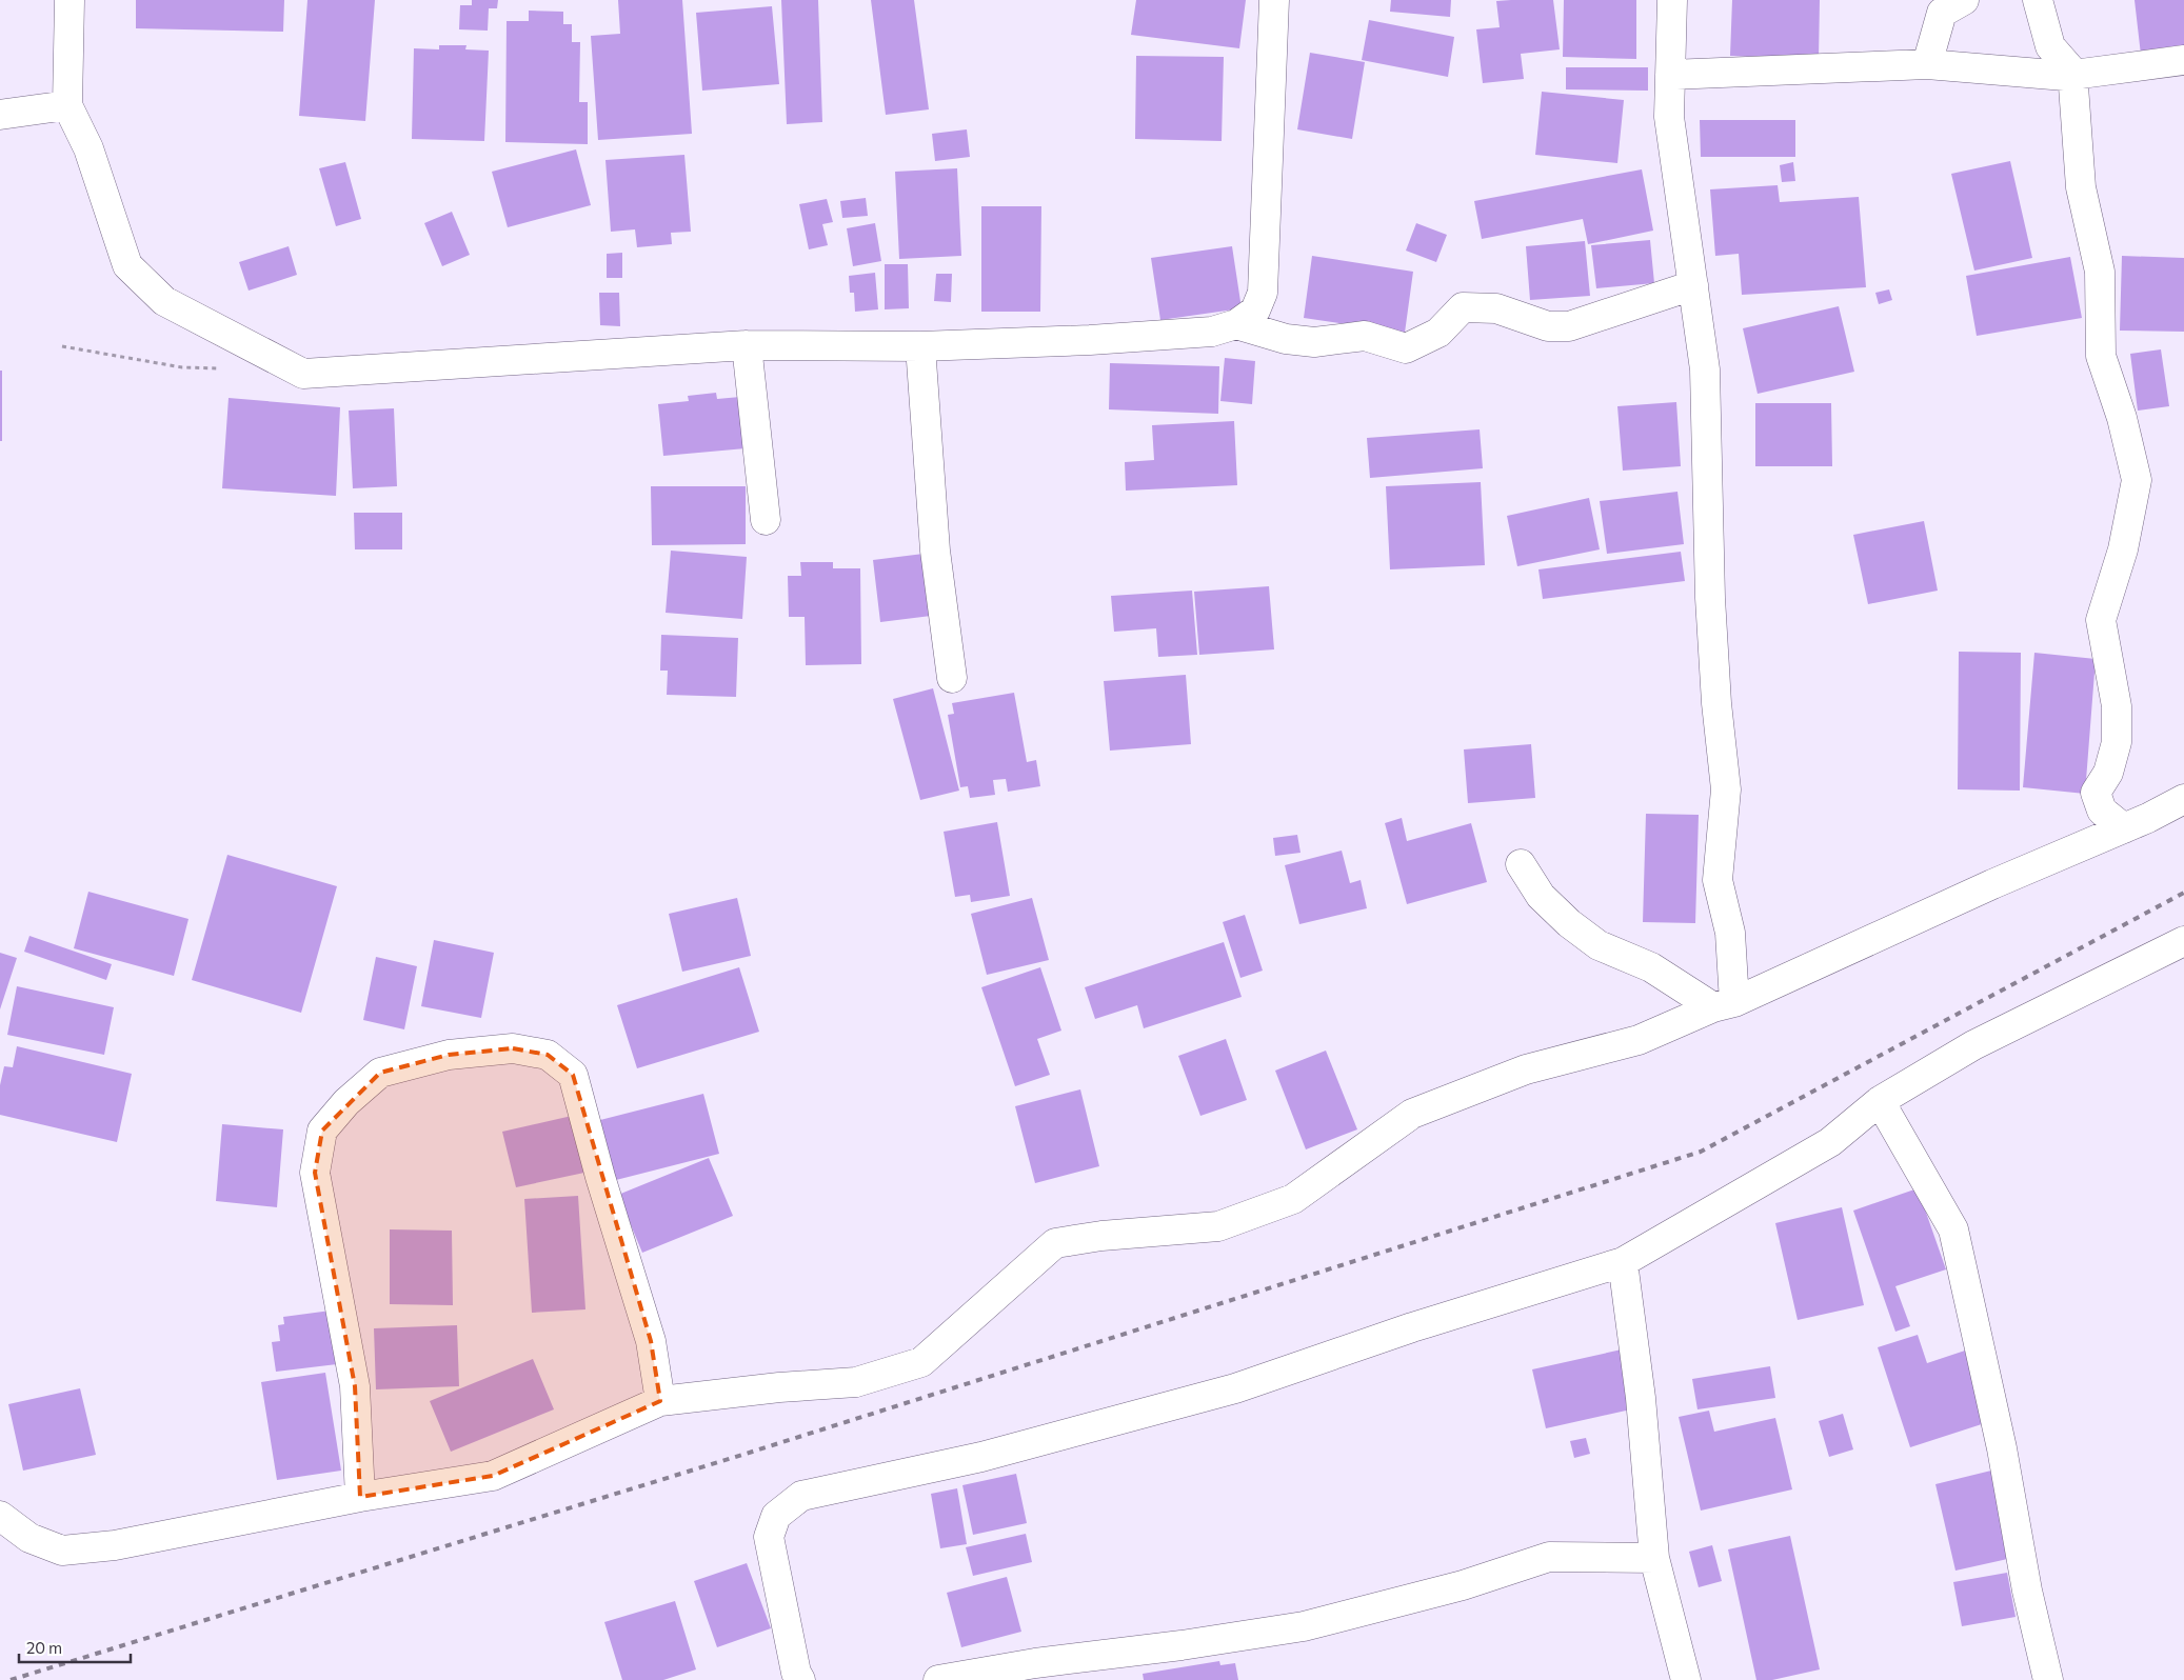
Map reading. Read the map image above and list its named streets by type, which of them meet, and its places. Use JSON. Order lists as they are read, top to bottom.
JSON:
{
  "scale_bar": "20 m"
}
